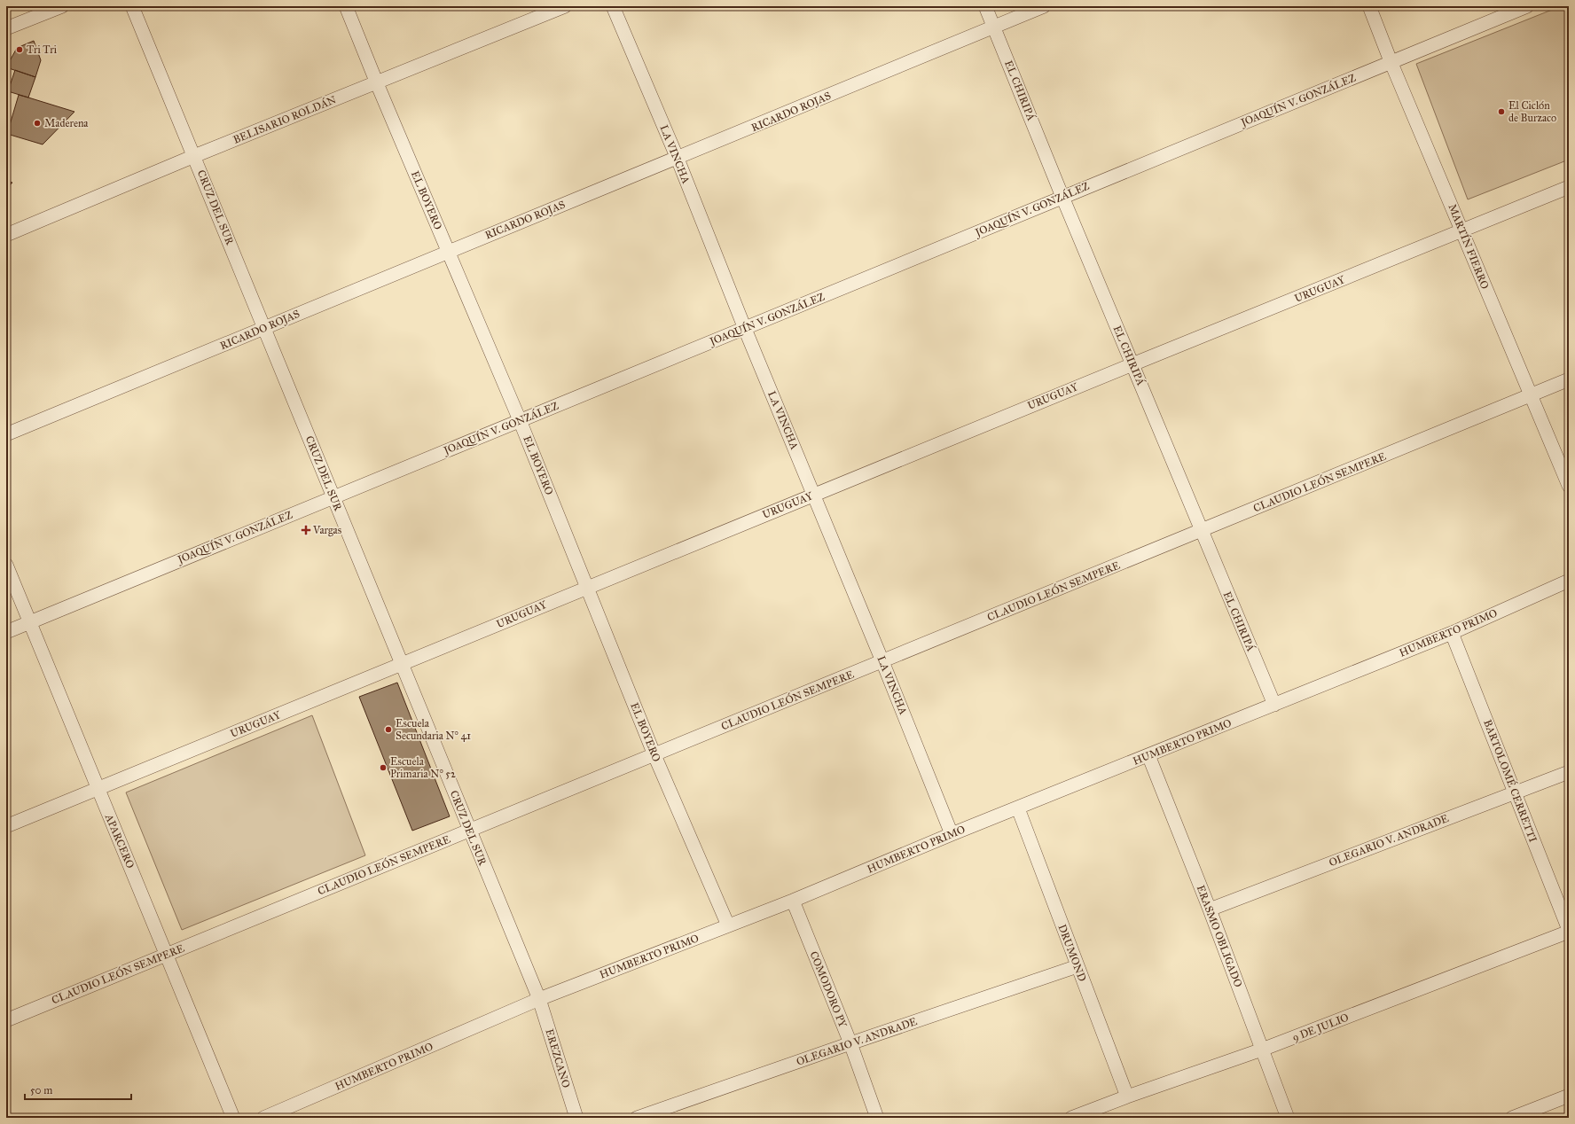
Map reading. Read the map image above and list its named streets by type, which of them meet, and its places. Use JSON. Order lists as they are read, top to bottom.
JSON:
{
  "streets": {
    "street": [
      "EL CHIRIPÁ",
      "JOAQUÍN V. GONZÁLEZ",
      "RICARDO ROJAS",
      "BELISARIO ROLDÁN",
      "LA VINCHA",
      "EL BOYERO",
      "CRUZ DEL SUR",
      "MARTÍN FIERRO",
      "URUGUAY",
      "CLAUDIO LEÓN SEMPERE",
      "HUMBERTO PRIMO",
      "BARTOLOMÉ CERRETTI",
      "OLEGARIO V. ANDRADE",
      "APARCERO",
      "ERASMO OBLIGADO",
      "DRUMOND",
      "COMODORO PY",
      "9 DE JULIO",
      "EREZCANO"
    ]
  },
  "crossings": [
    ["EL CHIRIPÁ", "JOAQUÍN V. GONZÁLEZ"],
    ["EL CHIRIPÁ", "RICARDO ROJAS"],
    ["EL CHIRIPÁ", "URUGUAY"],
    ["EL CHIRIPÁ", "CLAUDIO LEÓN SEMPERE"],
    ["EL CHIRIPÁ", "HUMBERTO PRIMO"],
    ["JOAQUÍN V. GONZÁLEZ", "LA VINCHA"],
    ["JOAQUÍN V. GONZÁLEZ", "EL BOYERO"],
    ["JOAQUÍN V. GONZÁLEZ", "CRUZ DEL SUR"],
    ["JOAQUÍN V. GONZÁLEZ", "MARTÍN FIERRO"],
    ["JOAQUÍN V. GONZÁLEZ", "APARCERO"],
    ["RICARDO ROJAS", "LA VINCHA"],
    ["RICARDO ROJAS", "EL BOYERO"],
    ["RICARDO ROJAS", "CRUZ DEL SUR"],
    ["BELISARIO ROLDÁN", "EL BOYERO"],
    ["BELISARIO ROLDÁN", "CRUZ DEL SUR"],
    ["LA VINCHA", "URUGUAY"],
    ["LA VINCHA", "CLAUDIO LEÓN SEMPERE"],
    ["LA VINCHA", "HUMBERTO PRIMO"],
    ["EL BOYERO", "URUGUAY"],
    ["EL BOYERO", "CLAUDIO LEÓN SEMPERE"],
    ["EL BOYERO", "HUMBERTO PRIMO"],
    ["CRUZ DEL SUR", "URUGUAY"],
    ["CRUZ DEL SUR", "CLAUDIO LEÓN SEMPERE"],
    ["CRUZ DEL SUR", "HUMBERTO PRIMO"],
    ["CRUZ DEL SUR", "EREZCANO"],
    ["MARTÍN FIERRO", "URUGUAY"],
    ["MARTÍN FIERRO", "CLAUDIO LEÓN SEMPERE"],
    ["URUGUAY", "APARCERO"],
    ["CLAUDIO LEÓN SEMPERE", "APARCERO"],
    ["HUMBERTO PRIMO", "BARTOLOMÉ CERRETTI"],
    ["HUMBERTO PRIMO", "ERASMO OBLIGADO"],
    ["HUMBERTO PRIMO", "DRUMOND"],
    ["HUMBERTO PRIMO", "COMODORO PY"],
    ["HUMBERTO PRIMO", "EREZCANO"],
    ["BARTOLOMÉ CERRETTI", "OLEGARIO V. ANDRADE"],
    ["BARTOLOMÉ CERRETTI", "9 DE JULIO"],
    ["OLEGARIO V. ANDRADE", "ERASMO OBLIGADO"],
    ["OLEGARIO V. ANDRADE", "DRUMOND"],
    ["OLEGARIO V. ANDRADE", "COMODORO PY"],
    ["ERASMO OBLIGADO", "9 DE JULIO"],
    ["DRUMOND", "9 DE JULIO"]
  ],
  "places": {
    "other": [
      "Tri Tri",
      "El Ciclón de Burzaco",
      "Maderena",
      "Escuela Secundaria N° 41",
      "Escuela Primaria N° 52"
    ],
    "health": ["Vargas"]
  },
  "scale_bar": "50 m"
}
